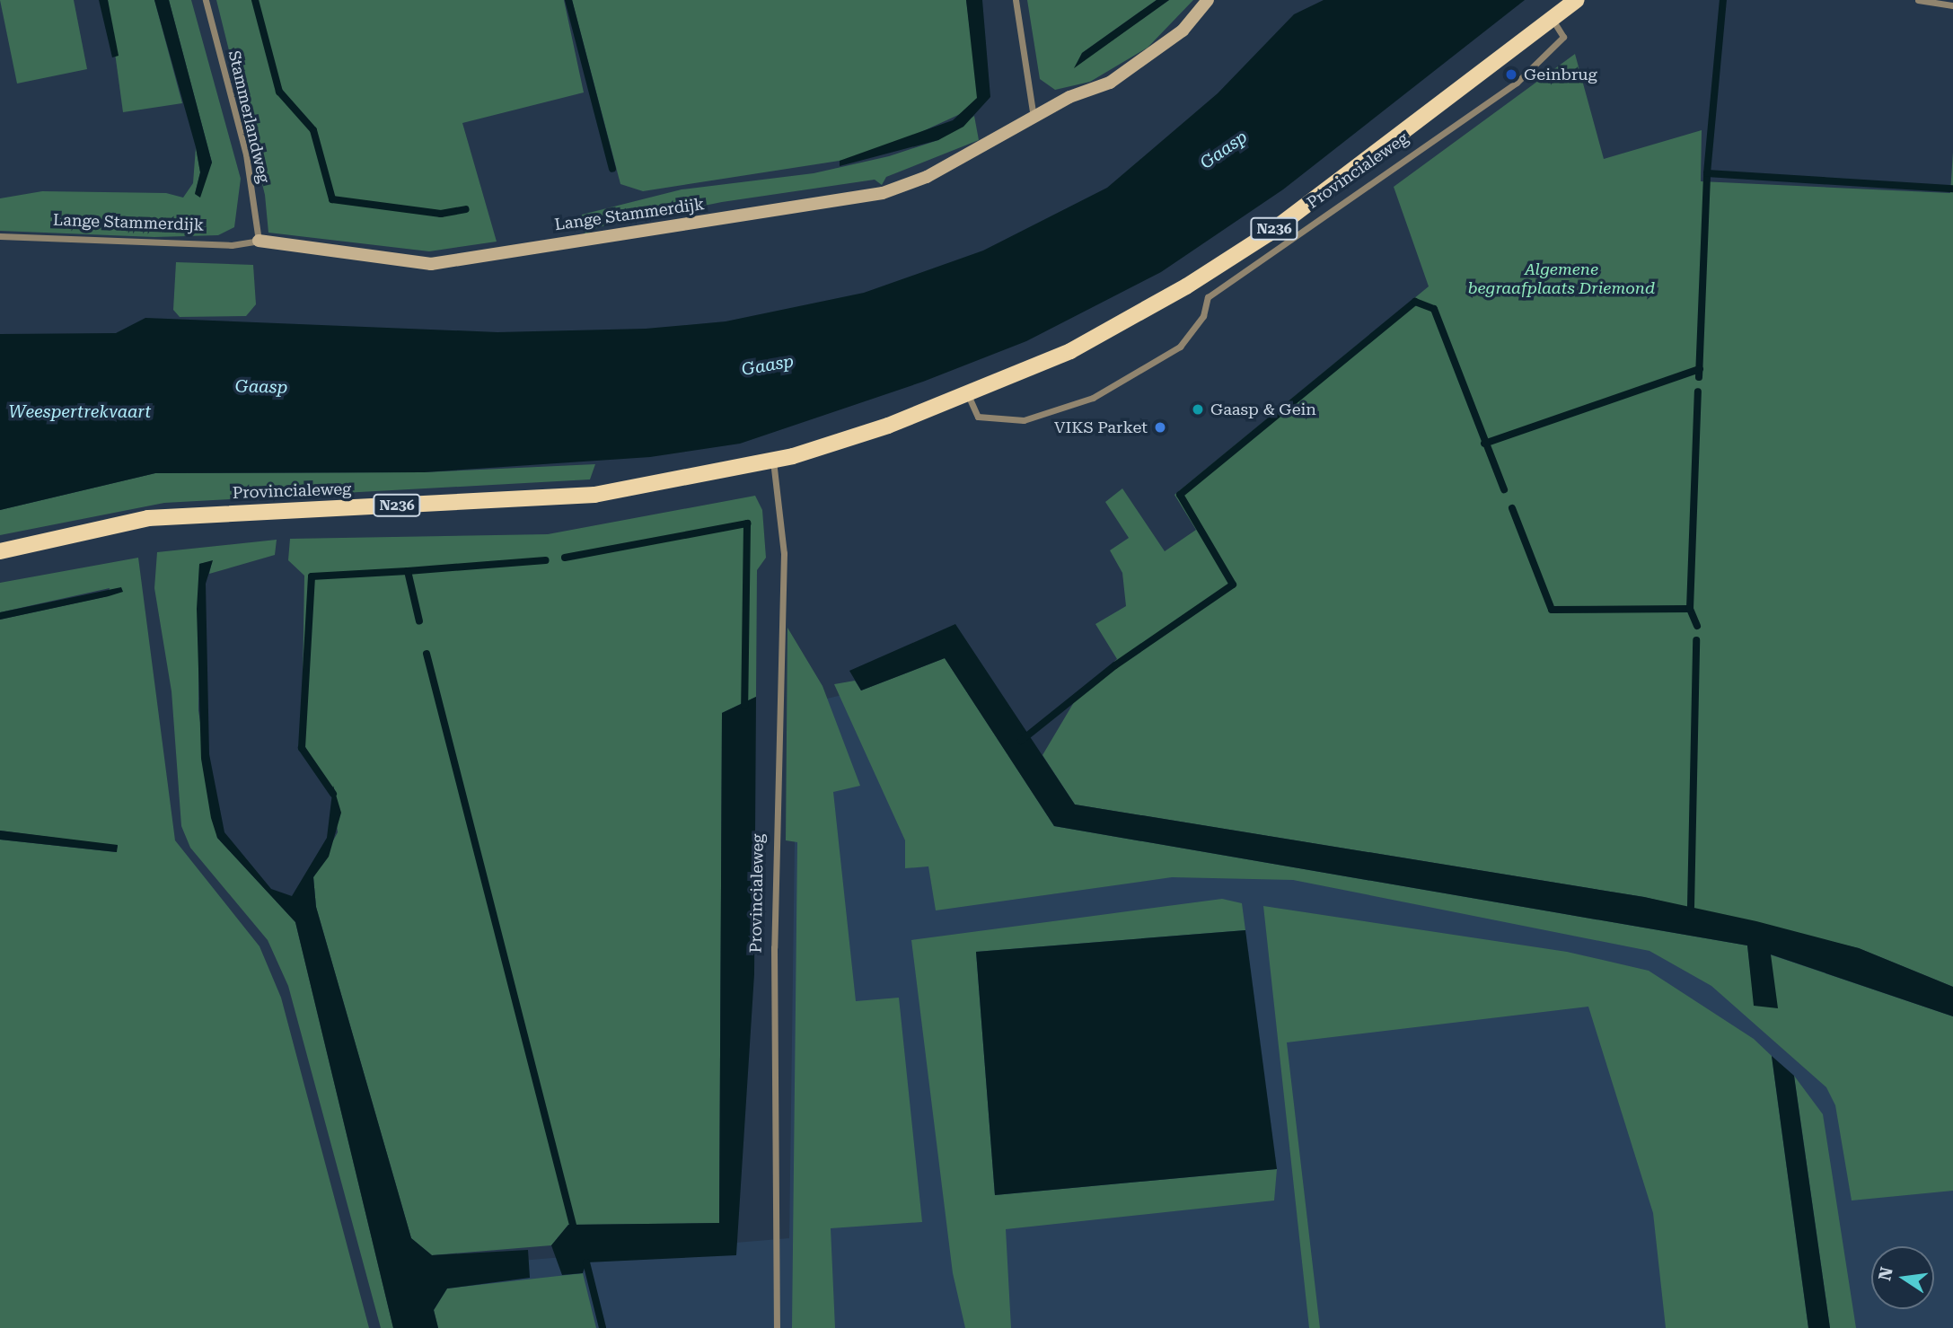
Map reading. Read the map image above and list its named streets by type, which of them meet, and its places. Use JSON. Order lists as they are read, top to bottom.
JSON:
{
  "streets": {
    "main road": ["Provincialeweg", "N236"],
    "street": ["Stammerlandweg", "Lange Stammerdijk"]
  },
  "crossings": [
    ["Stammerlandweg", "Lange Stammerdijk"]
  ],
  "water": ["Gaasp", "Weespertrekvaart"],
  "parks": ["Algemene begraafplaats Driemond"],
  "places": ["Geinbrug", "Gaasp & Gein", "VIKS Parket"],
  "north": "left"
}
